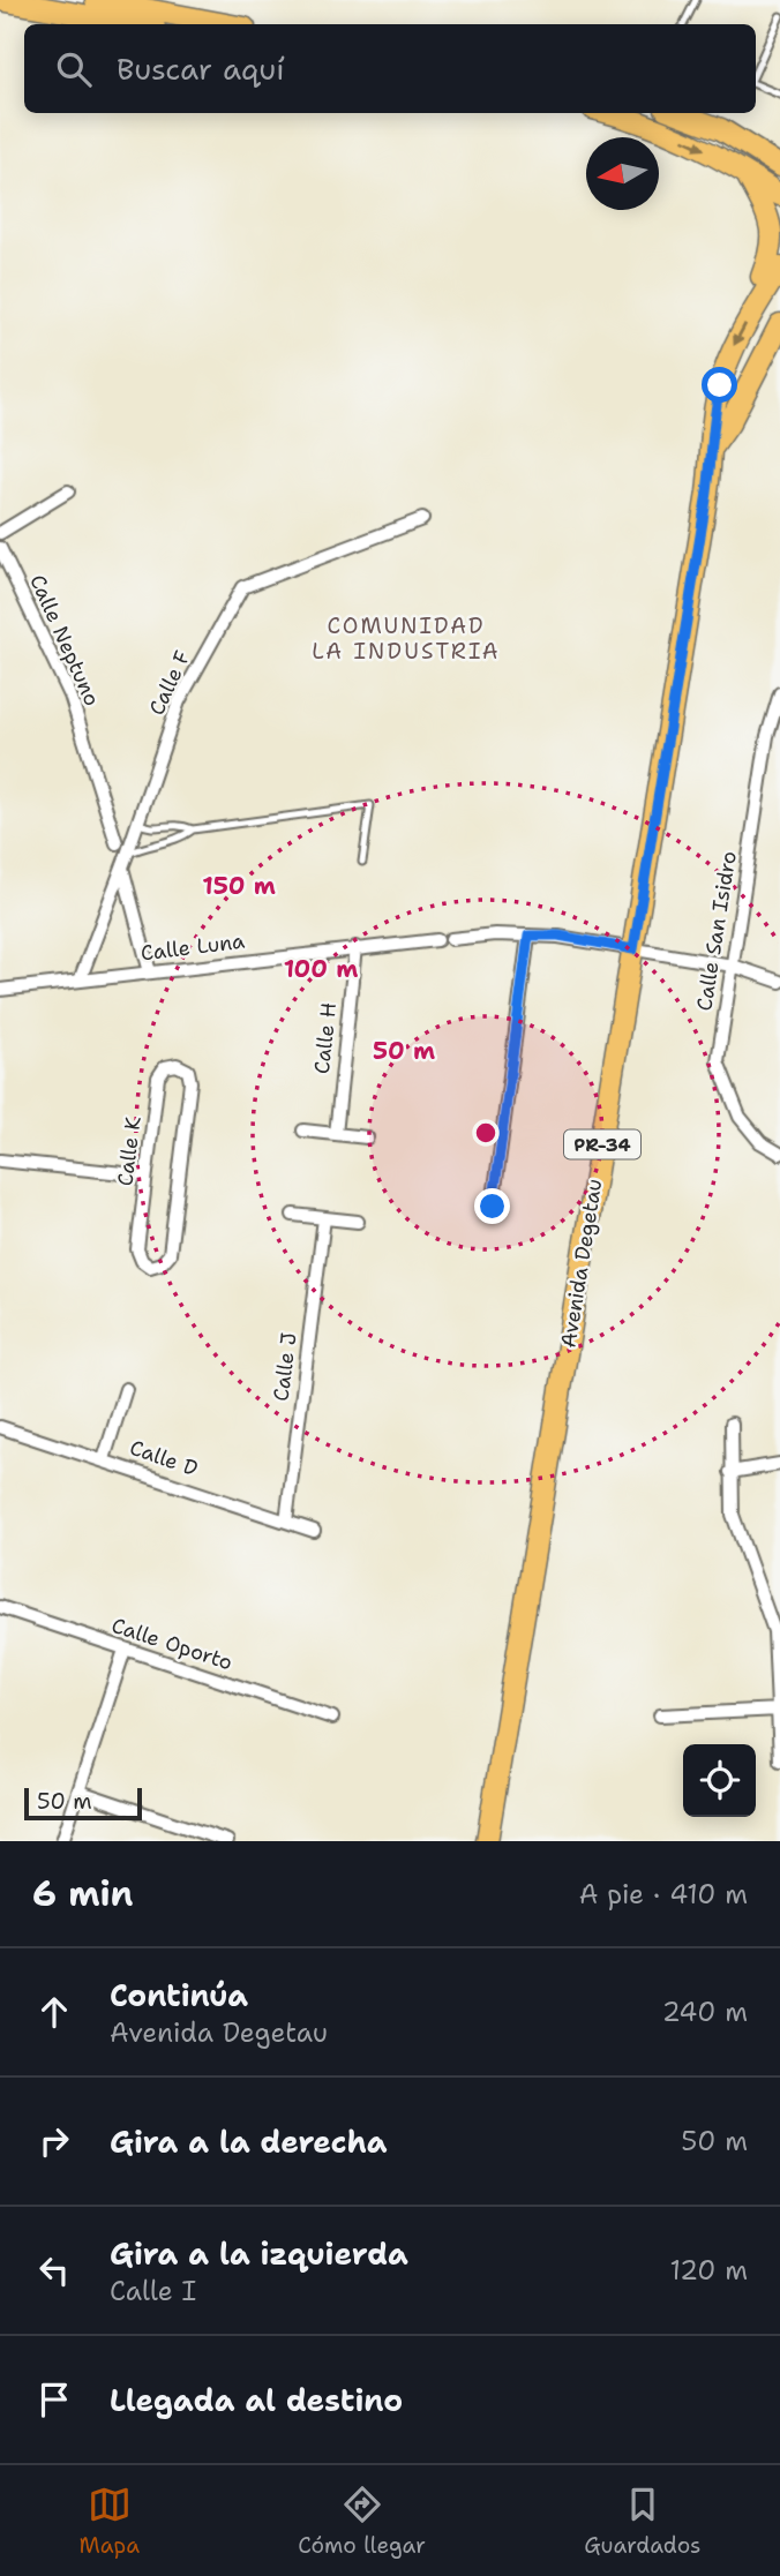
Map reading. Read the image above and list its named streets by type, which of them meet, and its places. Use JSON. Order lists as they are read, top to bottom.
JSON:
{
  "streets": {
    "main road": ["PR-34", "Avenida Degetau"],
    "street": [
      "Calle Neptuno",
      "Calle F",
      "Calle San Isidro",
      "Calle Luna",
      "Calle H",
      "Calle K",
      "Calle J",
      "Calle D",
      "Calle Oporto"
    ]
  },
  "crossings": [
    ["Calle F", "Calle Luna"],
    ["Calle Luna", "Calle H"],
    ["Calle J", "Calle D"]
  ],
  "districts": ["COMUNIDAD LA INDUSTRIA"],
  "scale_bar": "50 m",
  "north": "left",
  "page": {
    "search": "Buscar aquí",
    "scale": "50 m",
    "heading": ["6 min", "A pie · 410 m"],
    "list": [
      ["Continúa", "Avenida Degetau", "240 m"],
      ["Gira a la derecha", "50 m"],
      ["Gira a la izquierda", "Calle I", "120 m"],
      "Llegada al destino"
    ],
    "nav": ["Mapa", "Cómo llegar", "Guardados"]
  },
  "rings": ["150 m", "100 m", "50 m"]
}
